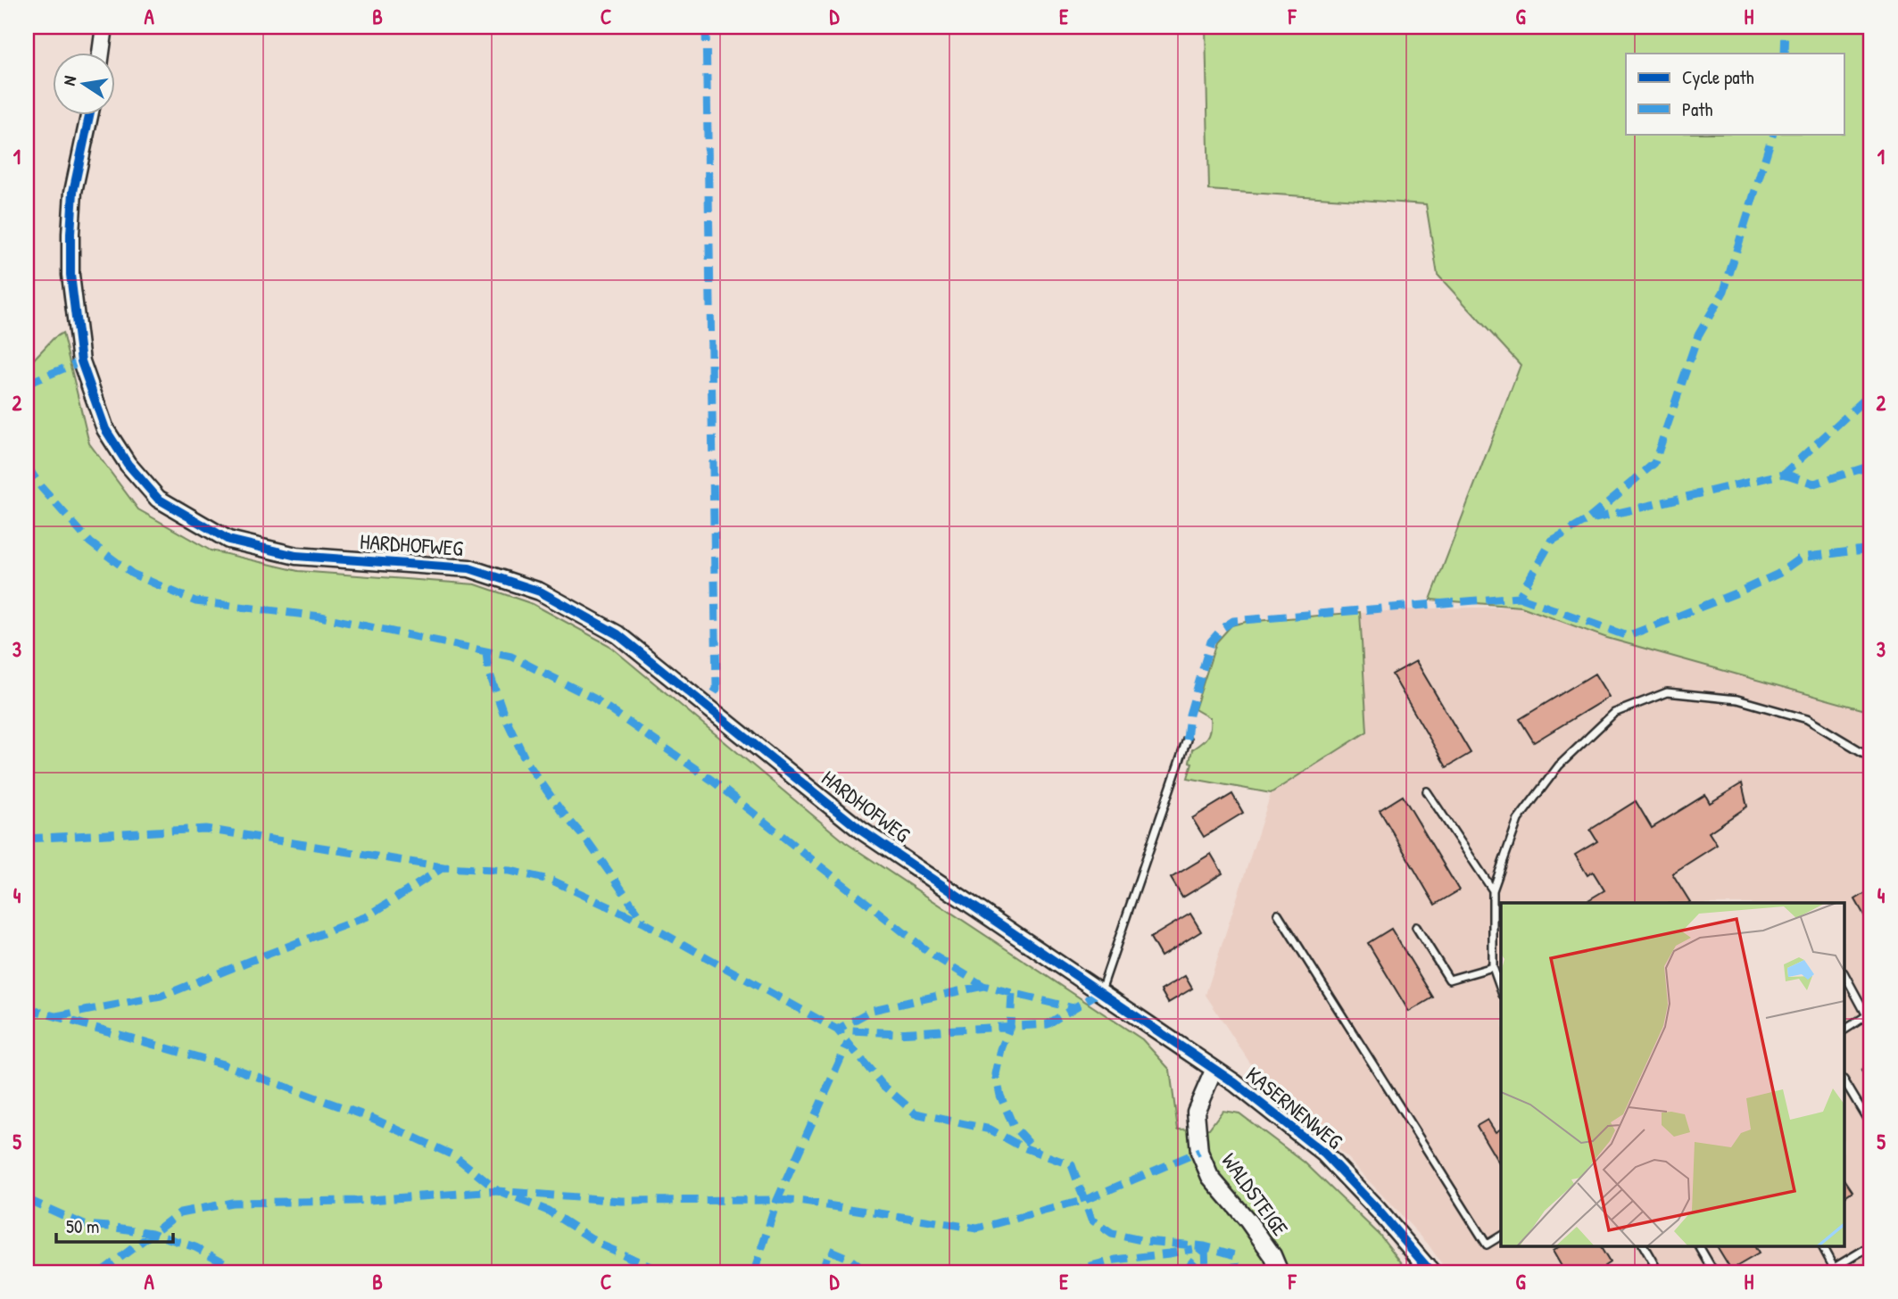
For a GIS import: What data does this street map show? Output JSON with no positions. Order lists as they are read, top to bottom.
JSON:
{
  "streets": {
    "street": ["HARDHOFWEG", "KASERNENWEG", "WALDSTEIGE"]
  },
  "crossings": [
    ["HARDHOFWEG", "KASERNENWEG"],
    ["KASERNENWEG", "WALDSTEIGE"]
  ],
  "legend": ["Cycle path", "Path"],
  "scale_bar": "50 m",
  "north": "left",
  "grid": {
    "columns": [
      "A",
      "B",
      "C",
      "D",
      "E",
      "F",
      "G",
      "H"
    ],
    "rows": [
      "1",
      "2",
      "3",
      "4",
      "5"
    ]
  }
}
